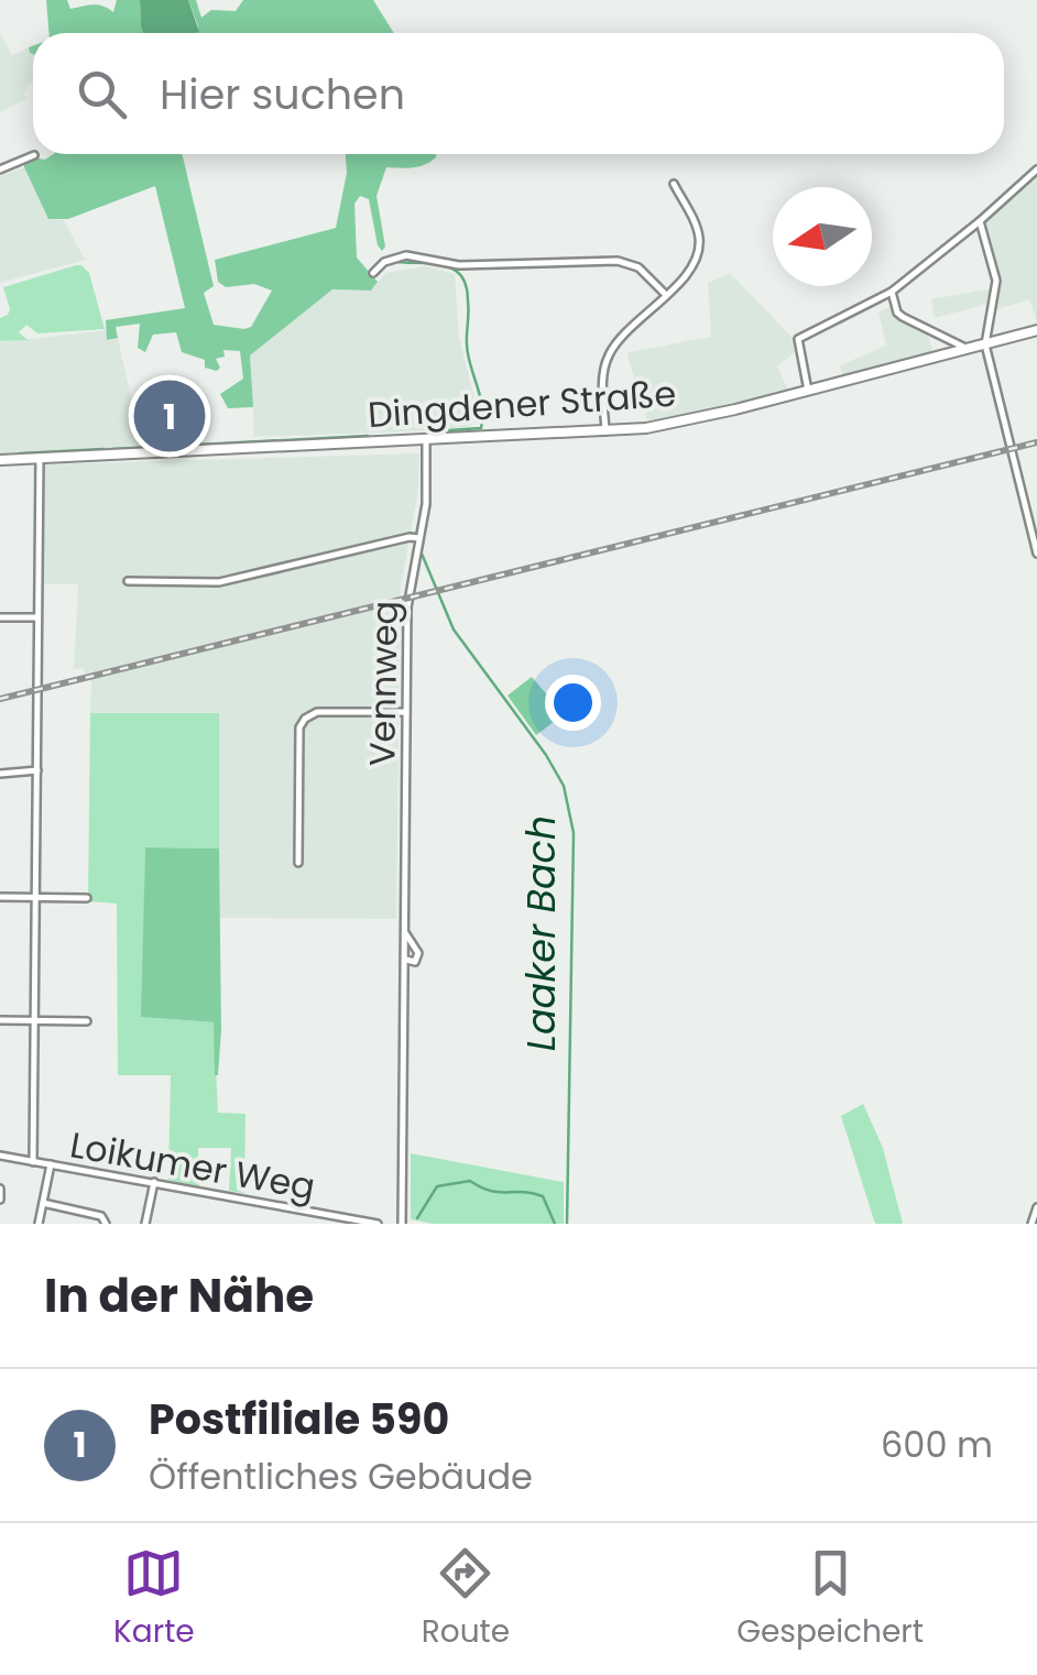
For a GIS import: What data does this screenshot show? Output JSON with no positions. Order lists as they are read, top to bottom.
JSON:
{
  "streets": {
    "main road": ["Dingdener Straße"],
    "street": ["Vennweg", "Loikumer Weg"]
  },
  "crossings": [
    ["Dingdener Straße", "Vennweg"]
  ],
  "water": ["Laaker Bach"],
  "north": "left",
  "page": {
    "search": "Hier suchen",
    "pins": "1",
    "heading": "In der Nähe",
    "list": [
      {
        "mark": "1",
        "name": "Postfiliale 590",
        "note": "Öffentliches Gebäude",
        "value": "600 m"
      }
    ],
    "nav": ["Karte", "Route", "Gespeichert"]
  }
}
